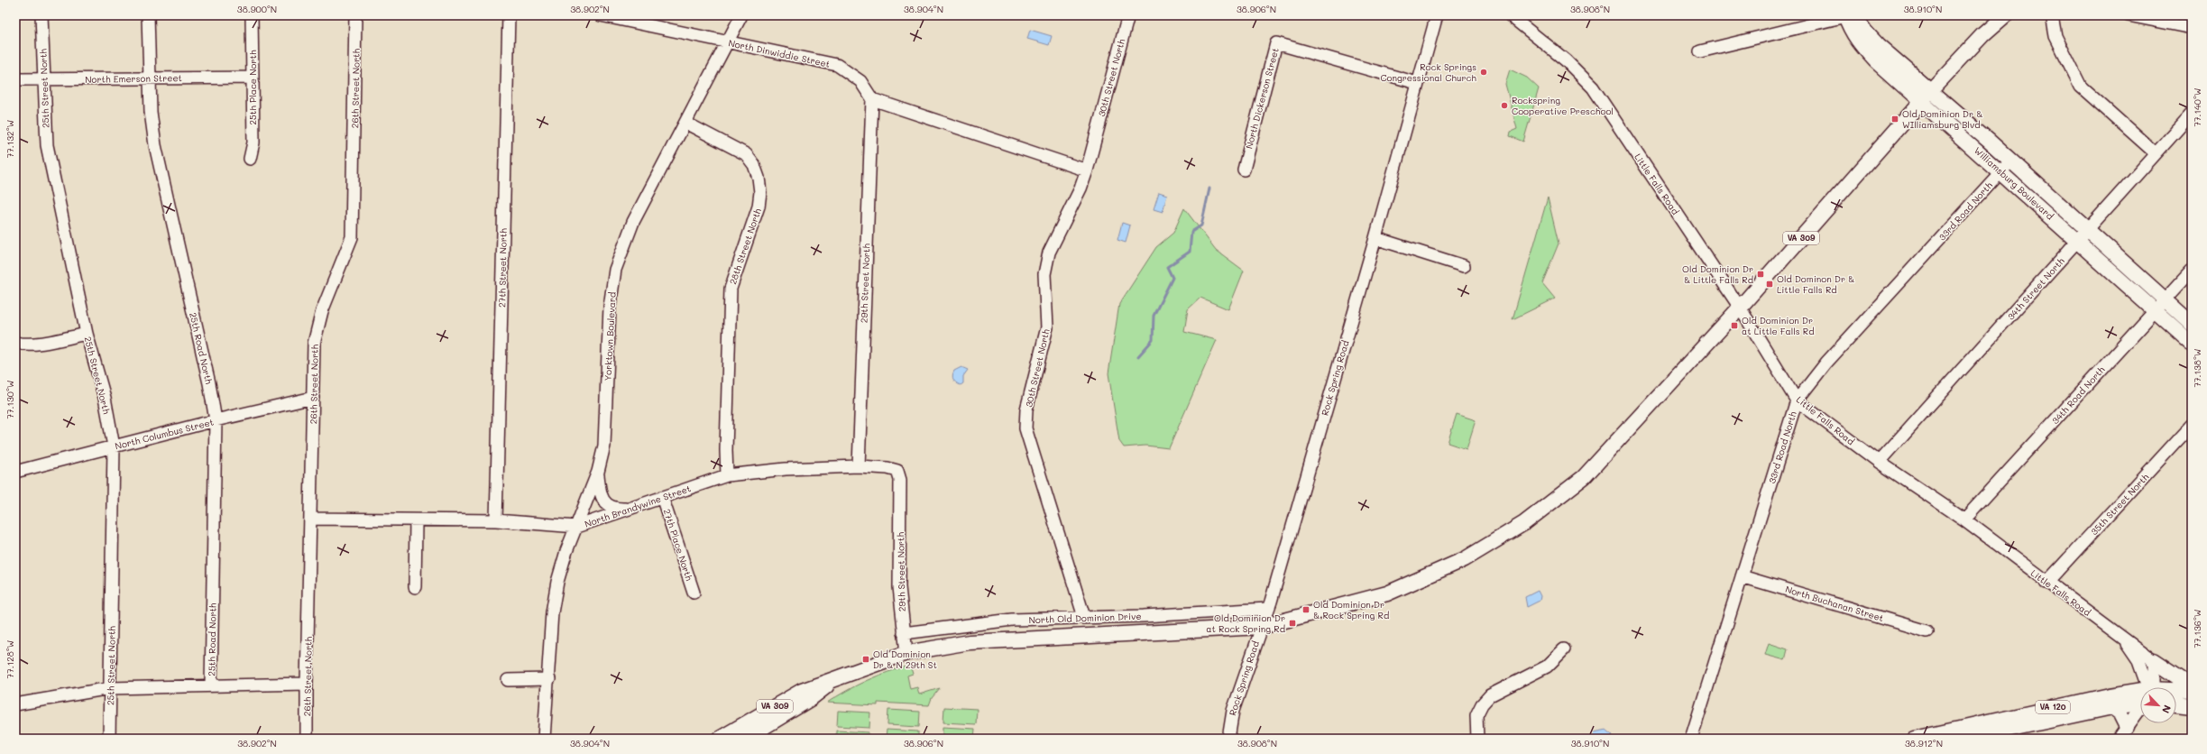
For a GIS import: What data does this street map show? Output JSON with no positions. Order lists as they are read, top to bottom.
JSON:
{
  "streets": {
    "main road": ["Williamsburg Boulevard", "VA 309", "VA 120"],
    "street": [
      "North Dinwiddie Street",
      "30th Street North",
      "North Emerson Street",
      "25th Place North",
      "25th Street North",
      "26th Street North",
      "North Dickerson Street",
      "Little Falls Road",
      "33rd Road North",
      "28th Street North",
      "27th Street North",
      "29th Street North",
      "34th Street North",
      "Yorktown Boulevard",
      "25th Road North",
      "Rock Spring Road",
      "34th Road North",
      "North Columbus Street",
      "35th Street North",
      "North Brandywine Street",
      "27th Place North",
      "North Buchanan Street",
      "North Old Dominion Drive"
    ]
  },
  "crossings": [
    ["North Dinwiddie Street", "29th Street North"],
    ["North Dinwiddie Street", "Yorktown Boulevard"],
    ["30th Street North", "North Old Dominion Drive"],
    ["North Emerson Street", "25th Place North"],
    ["North Emerson Street", "25th Street North"],
    ["North Emerson Street", "25th Road North"],
    ["25th Street North", "North Columbus Street"],
    ["26th Street North", "North Columbus Street"],
    ["26th Street North", "North Brandywine Street"],
    ["North Dickerson Street", "Rock Spring Road"],
    ["Williamsburg Boulevard", "33rd Road North"],
    ["Williamsburg Boulevard", "VA 309"],
    ["Williamsburg Boulevard", "34th Street North"],
    ["Williamsburg Boulevard", "34th Road North"],
    ["Little Falls Road", "33rd Road North"],
    ["Little Falls Road", "VA 309"],
    ["Little Falls Road", "34th Street North"],
    ["Little Falls Road", "34th Road North"],
    ["Little Falls Road", "35th Street North"],
    ["33rd Road North", "North Buchanan Street"],
    ["VA 309", "29th Street North"],
    ["VA 309", "Rock Spring Road"],
    ["28th Street North", "Yorktown Boulevard"],
    ["28th Street North", "North Brandywine Street"],
    ["27th Street North", "North Brandywine Street"],
    ["29th Street North", "North Brandywine Street"],
    ["29th Street North", "North Old Dominion Drive"],
    ["Yorktown Boulevard", "North Brandywine Street"],
    ["25th Road North", "North Columbus Street"],
    ["Rock Spring Road", "North Old Dominion Drive"],
    ["North Brandywine Street", "27th Place North"]
  ],
  "places": {
    "other": ["Rock Springs Congressional Church", "Rockspring Cooperative Preschool"],
    "transit": [
      "Old Dominion Dr & WIlliamsburg Blvd",
      "Old Dominion Dr & Little Falls Rd",
      "Old Dominon Dr & Little Falls Rd",
      "Old Dominion Dr at Little Falls Rd",
      "Old Dominion Dr & Rock Spring Rd",
      "Old Dominion Dr at Rock Spring Rd",
      "Old Dominion Dr & N 29th St"
    ]
  },
  "north": "bottom right",
  "coordinates": [
    "38.900°N",
    "38.902°N",
    "38.904°N",
    "38.906°N",
    "38.908°N",
    "38.910°N",
    "77.140°W",
    "77.132°W",
    "77.138°W",
    "77.130°W",
    "77.136°W",
    "77.128°W",
    "38.912°N"
  ]
}
